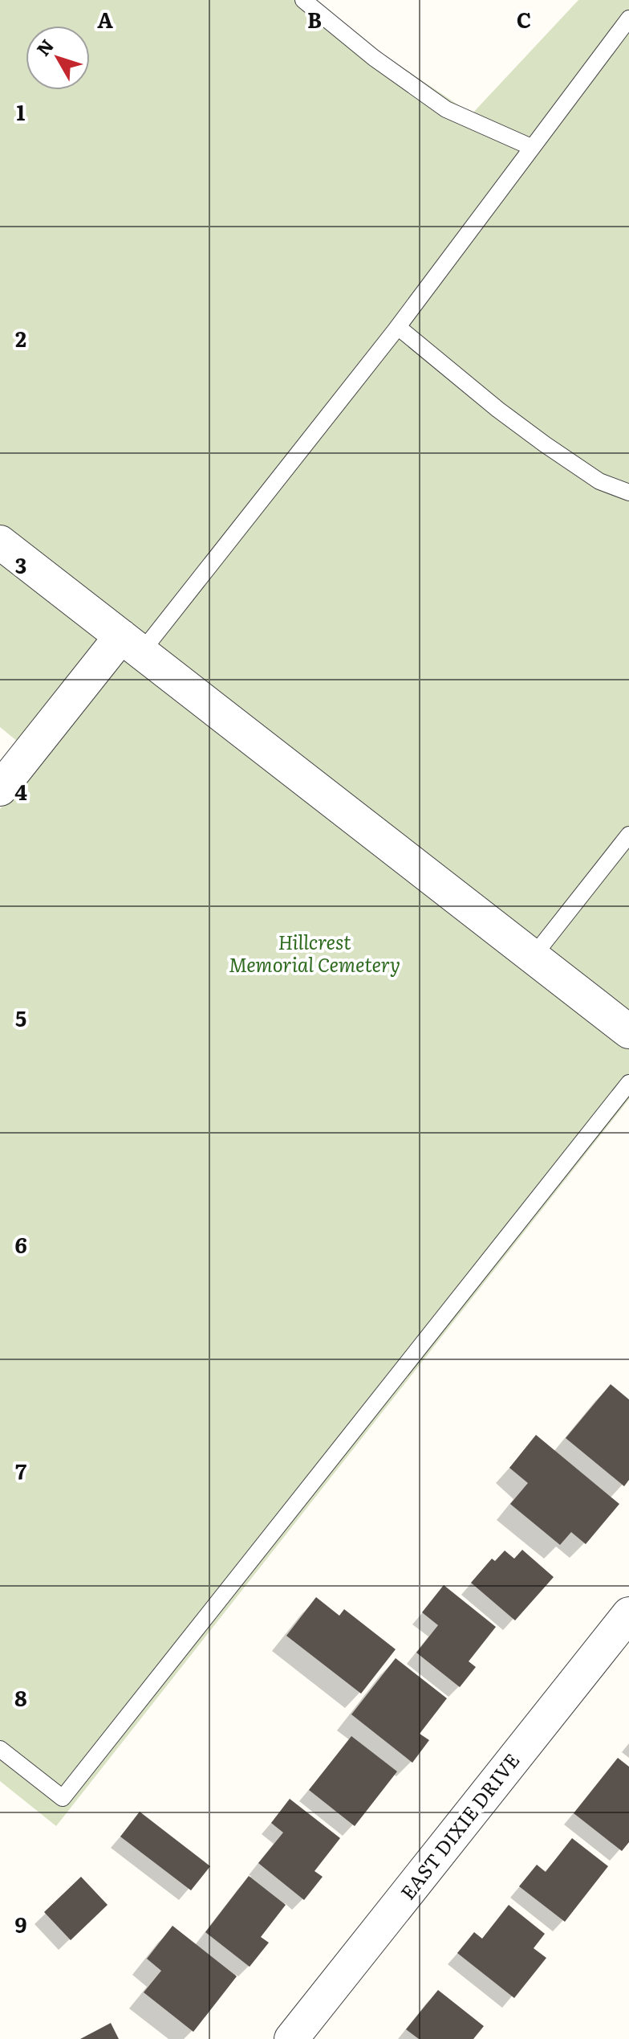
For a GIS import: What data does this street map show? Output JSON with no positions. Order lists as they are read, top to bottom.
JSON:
{
  "streets": {
    "street": ["EAST DIXIE DRIVE"]
  },
  "parks": ["Hillcrest Memorial Cemetery"],
  "north": "top left",
  "grid": {
    "columns": ["A", "B", "C"],
    "rows": [
      "1",
      "2",
      "3",
      "4",
      "5",
      "6",
      "7",
      "8",
      "9"
    ]
  }
}
